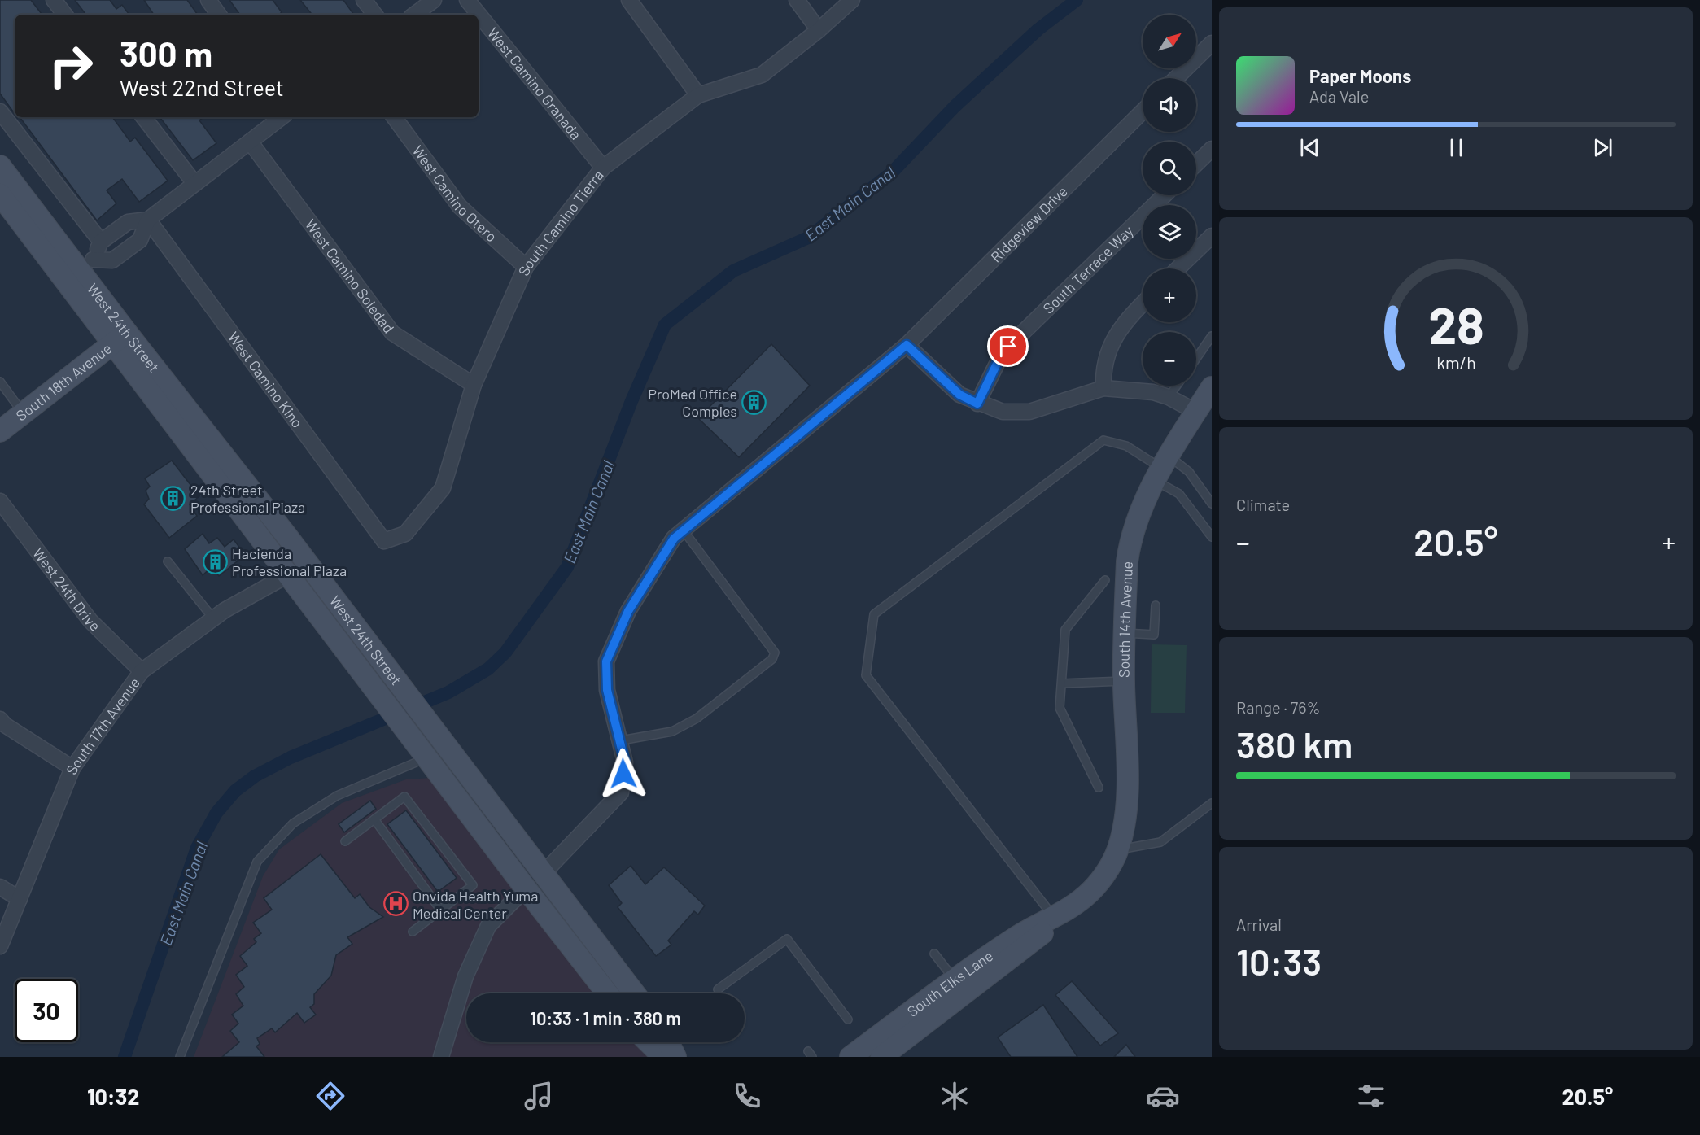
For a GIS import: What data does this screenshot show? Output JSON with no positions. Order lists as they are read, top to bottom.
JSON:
{
  "streets": {
    "main road": [
      "West 24th Street",
      "South 18th Avenue",
      "South 14th Avenue",
      "South Elks Lane"
    ],
    "street": [
      "West Camino Granada",
      "West Camino Otero",
      "Ridgeview Drive",
      "South Camino Tierra",
      "South Terrace Way",
      "West Camino Soledad",
      "West Camino Kino",
      "West 24th Drive",
      "South 17th Avenue"
    ]
  },
  "crossings": [
    ["West Camino Granada", "South Camino Tierra"],
    ["West Camino Otero", "South Camino Tierra"],
    ["Ridgeview Drive", "West 24th Street"],
    ["South Camino Tierra", "West Camino Soledad"],
    ["South Camino Tierra", "West Camino Kino"],
    ["West 24th Street", "South 18th Avenue"],
    ["West 24th Street", "South 17th Avenue"],
    ["West 24th Drive", "South 17th Avenue"],
    ["South 14th Avenue", "South Elks Lane"]
  ],
  "water": ["East Main Canal"],
  "places": {
    "building": ["ProMed Office Comples", "24th Street Professional Plaza", "Hacienda Professional Plaza"],
    "hospital": ["Onvida Health Yuma Medical Center"]
  },
  "north": "top right",
  "page": {
    "map_buttons": ["+", "−"],
    "turn": ["300 m", "West 22nd Street"],
    "song": ["Paper Moons", "Ada Vale"],
    "tile": [
      "Climate",
      ["Range · 76%", "380 km"],
      ["Arrival", "10:33"]
    ],
    "heat": ["−", "20.5°", "+"],
    "limit": "30",
    "trip": "10:33 · 1 min · 380 m",
    "tabs": ["10:32", "20.5°"],
    "gauge": ["28", "km/h"]
  }
}
